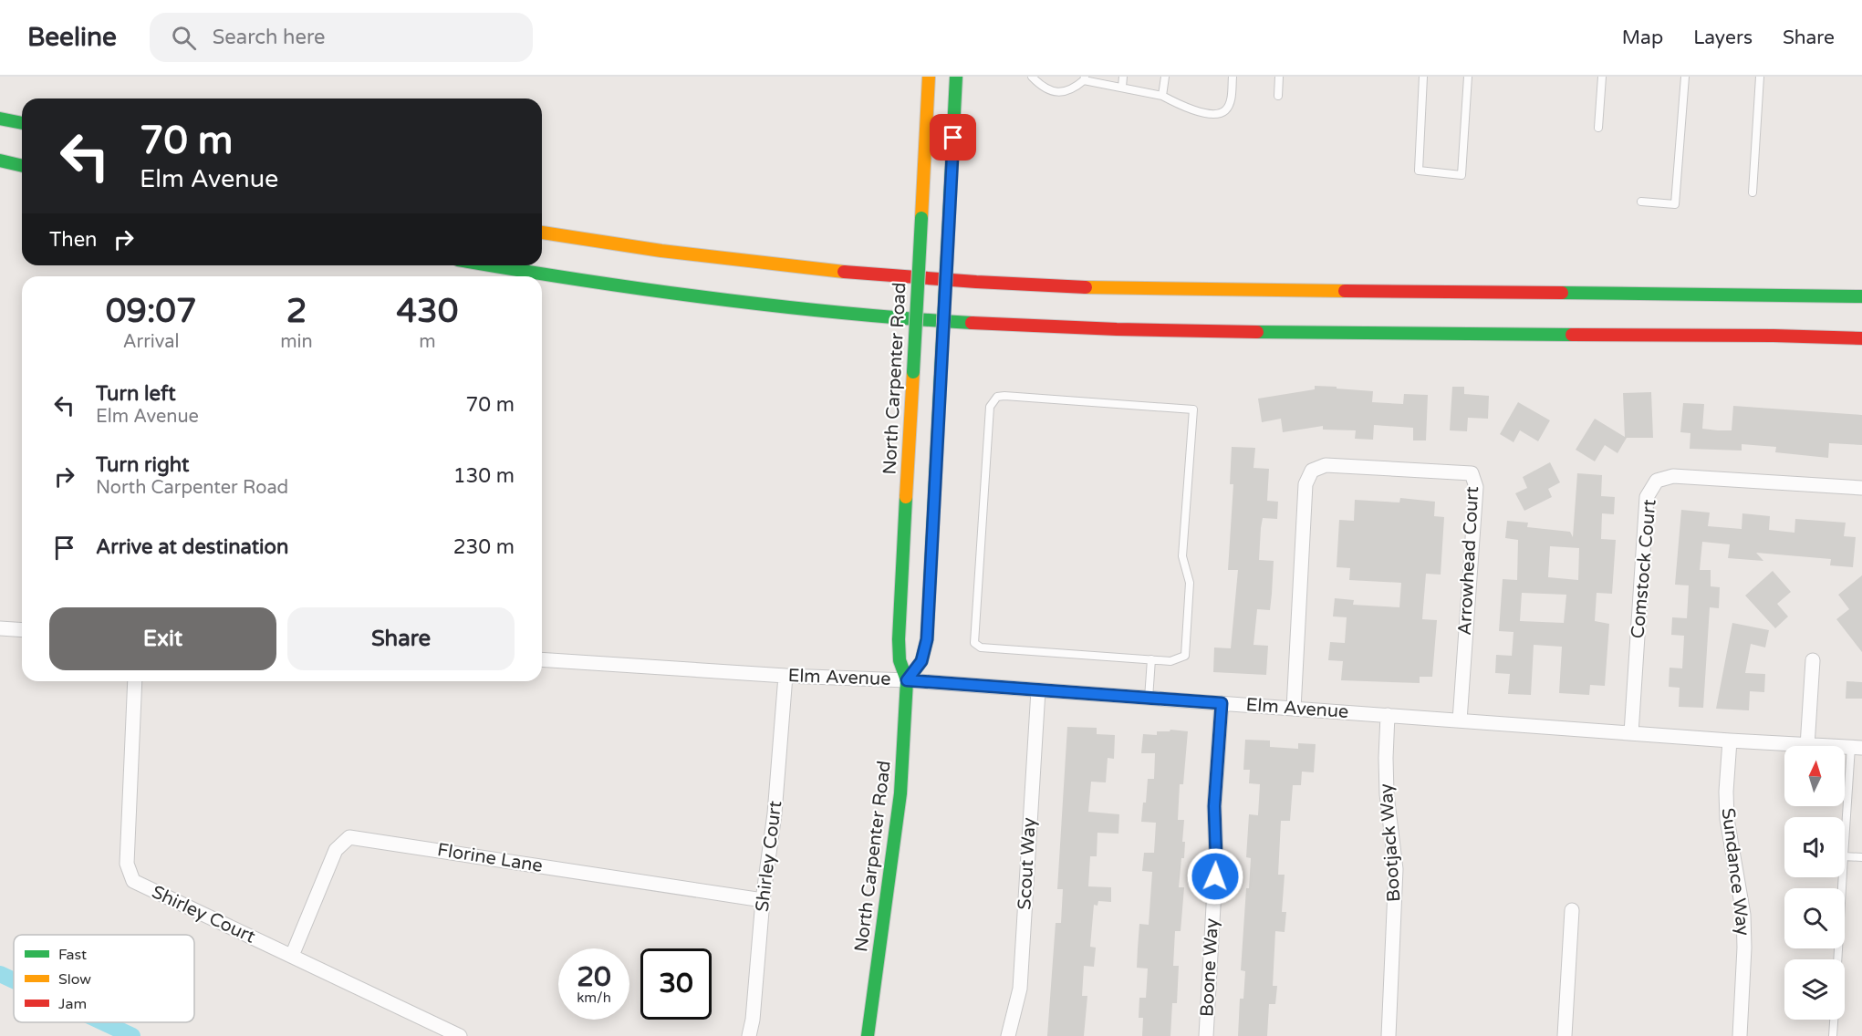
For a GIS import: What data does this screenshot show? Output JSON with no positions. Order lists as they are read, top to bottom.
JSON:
{
  "streets": {
    "main road": ["North Carpenter Road"],
    "street": [
      "Arrowhead Court",
      "Comstock Court",
      "Elm Avenue",
      "Bootjack Way",
      "Shirley Court",
      "Florine Lane",
      "Scout Way",
      "Sundance Way",
      "Boone Way"
    ]
  },
  "crossings": [
    ["North Carpenter Road", "Elm Avenue"],
    ["Arrowhead Court", "Elm Avenue"],
    ["Comstock Court", "Elm Avenue"],
    ["Elm Avenue", "Bootjack Way"],
    ["Elm Avenue", "Shirley Court"],
    ["Elm Avenue", "Scout Way"],
    ["Elm Avenue", "Sundance Way"],
    ["Elm Avenue", "Boone Way"],
    ["Shirley Court", "Florine Lane"]
  ],
  "legend": ["Fast", "Slow", "Jam"],
  "north": "top",
  "page": {
    "header": "Beeline",
    "search": "Search here",
    "nav": ["Map", "Layers", "Share"],
    "turn": ["70 m", "Elm Avenue"],
    "then": "Then",
    "eta": [
      "09:07",
      "Arrival",
      "2",
      "min",
      "430",
      "m"
    ],
    "list": [
      {
        "name": "Turn left",
        "note": "Elm Avenue",
        "value": "70 m"
      },
      {
        "name": "Turn right",
        "note": "North Carpenter Road",
        "value": "130 m"
      },
      {
        "name": "Arrive at destination",
        "value": "230 m"
      }
    ],
    "buttons": ["Exit", "Share"],
    "speed": "20 km/h",
    "limit": "30"
  }
}
